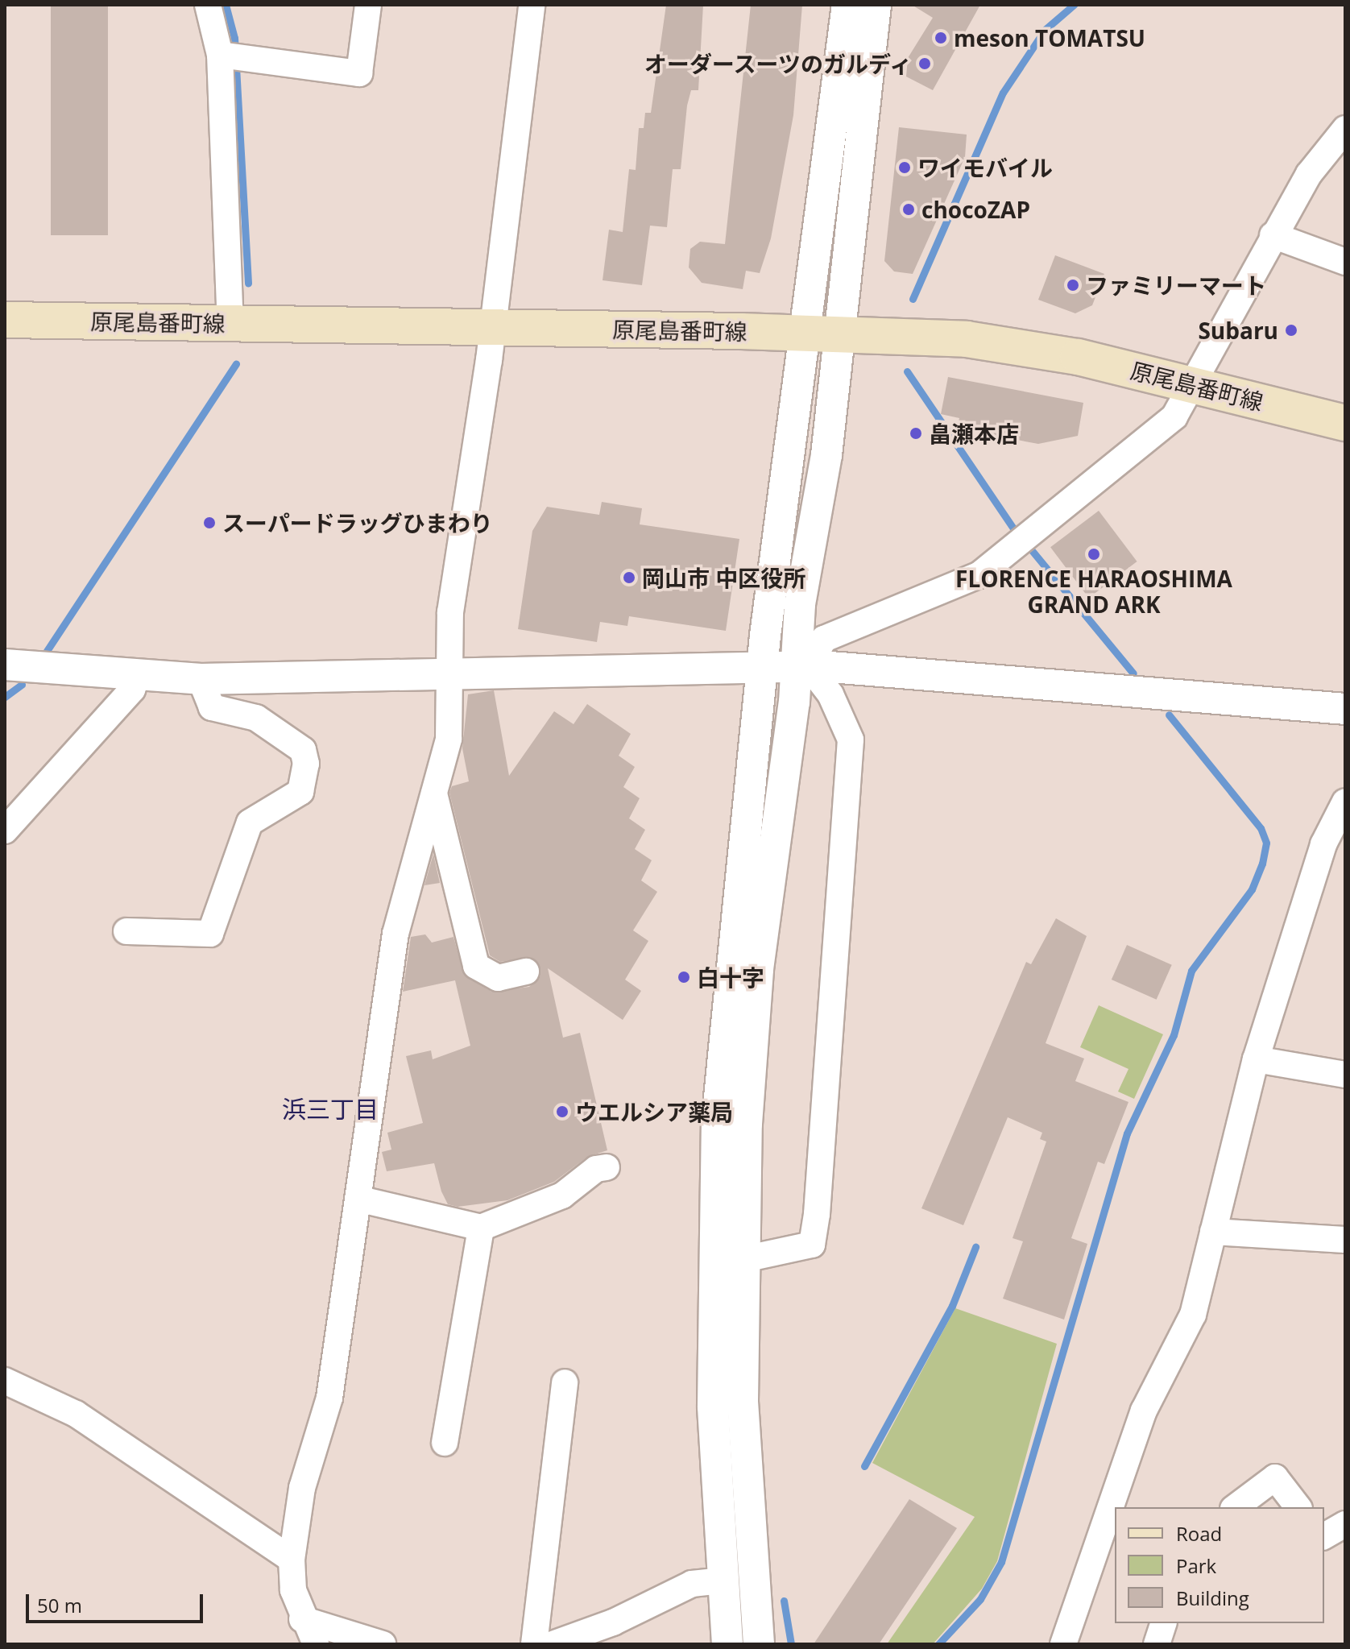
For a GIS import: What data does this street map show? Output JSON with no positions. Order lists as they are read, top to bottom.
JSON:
{
  "streets": {
    "main road": ["原尾島番町線"]
  },
  "districts": ["浜三丁目"],
  "places": [
    "meson TOMATSU",
    "オーダースーツのガルディ",
    "ワイモバイル",
    "chocoZAP",
    "ファミリーマート",
    "Subaru",
    "畠瀬本店",
    "スーパードラッグひまわり",
    "FLORENCE HARAOSHIMA GRAND ARK",
    "岡山市 中区役所",
    "白十字",
    "ウエルシア薬局"
  ],
  "legend": ["Road", "Park", "Building"],
  "scale_bar": "50 m"
}
